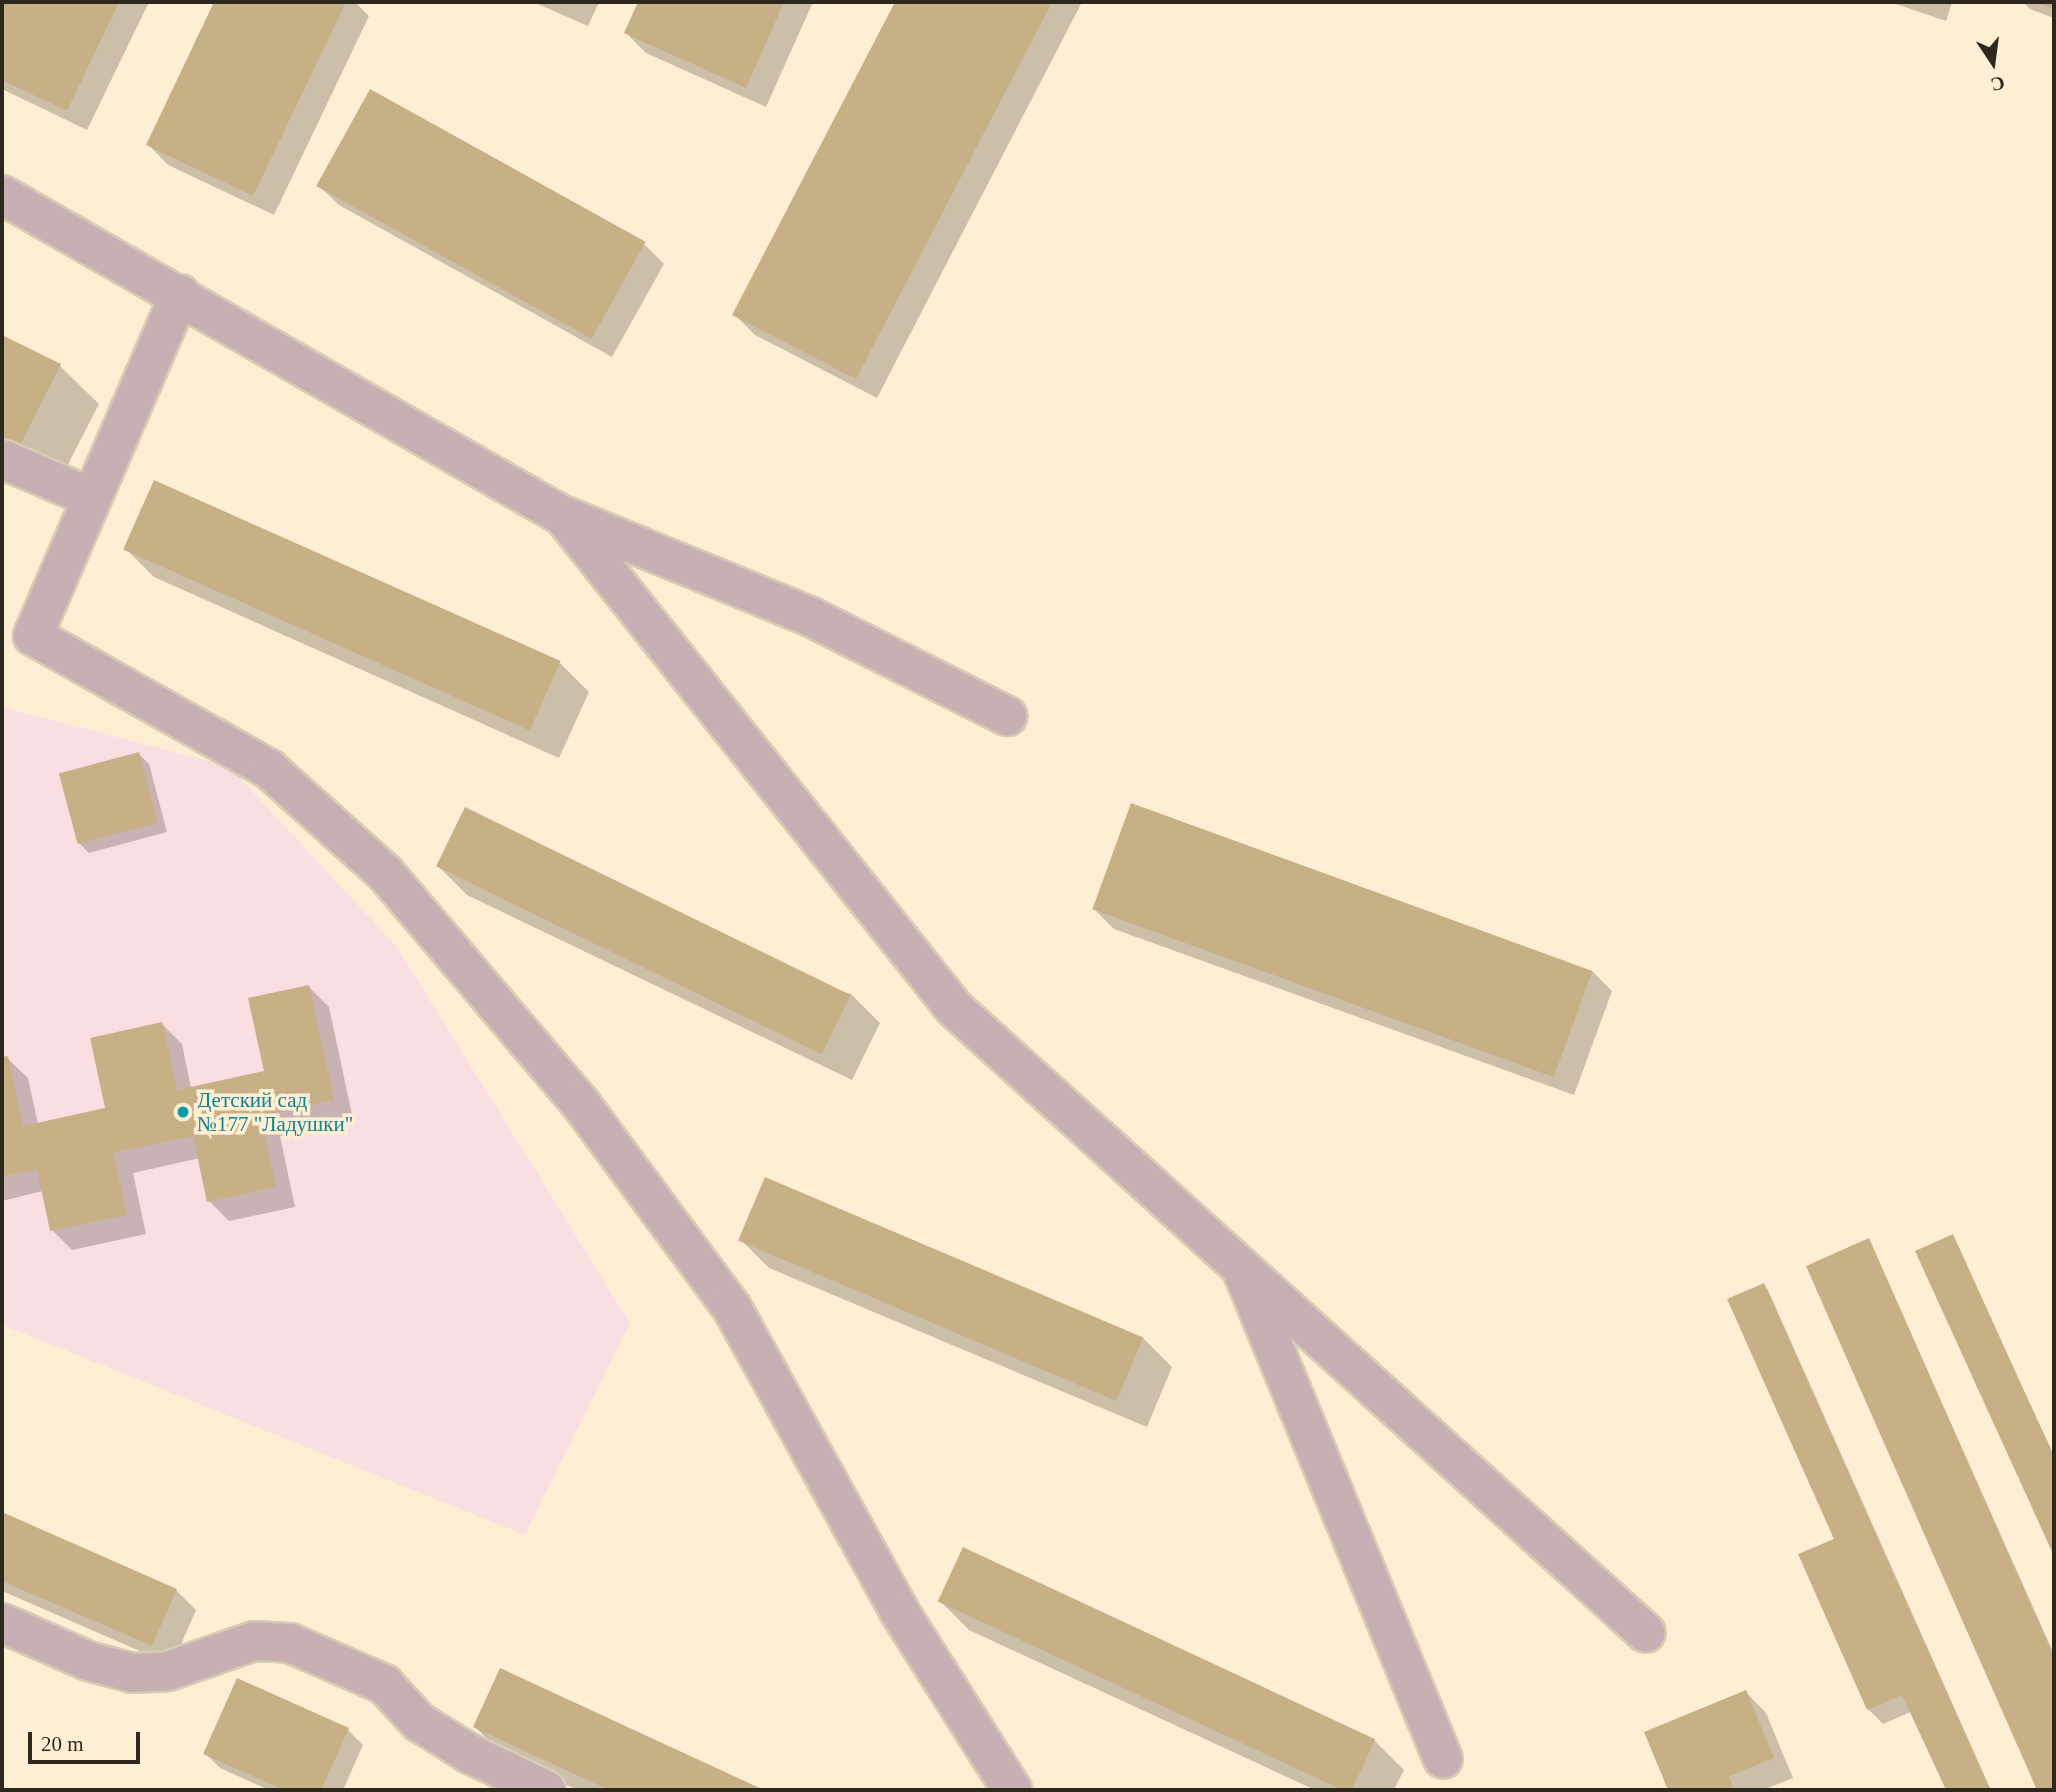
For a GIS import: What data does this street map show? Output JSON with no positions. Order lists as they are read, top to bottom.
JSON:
{
  "places": ["Детский сад №177 \"Ладушки\""],
  "scale_bar": "20 m",
  "north": "bottom"
}
